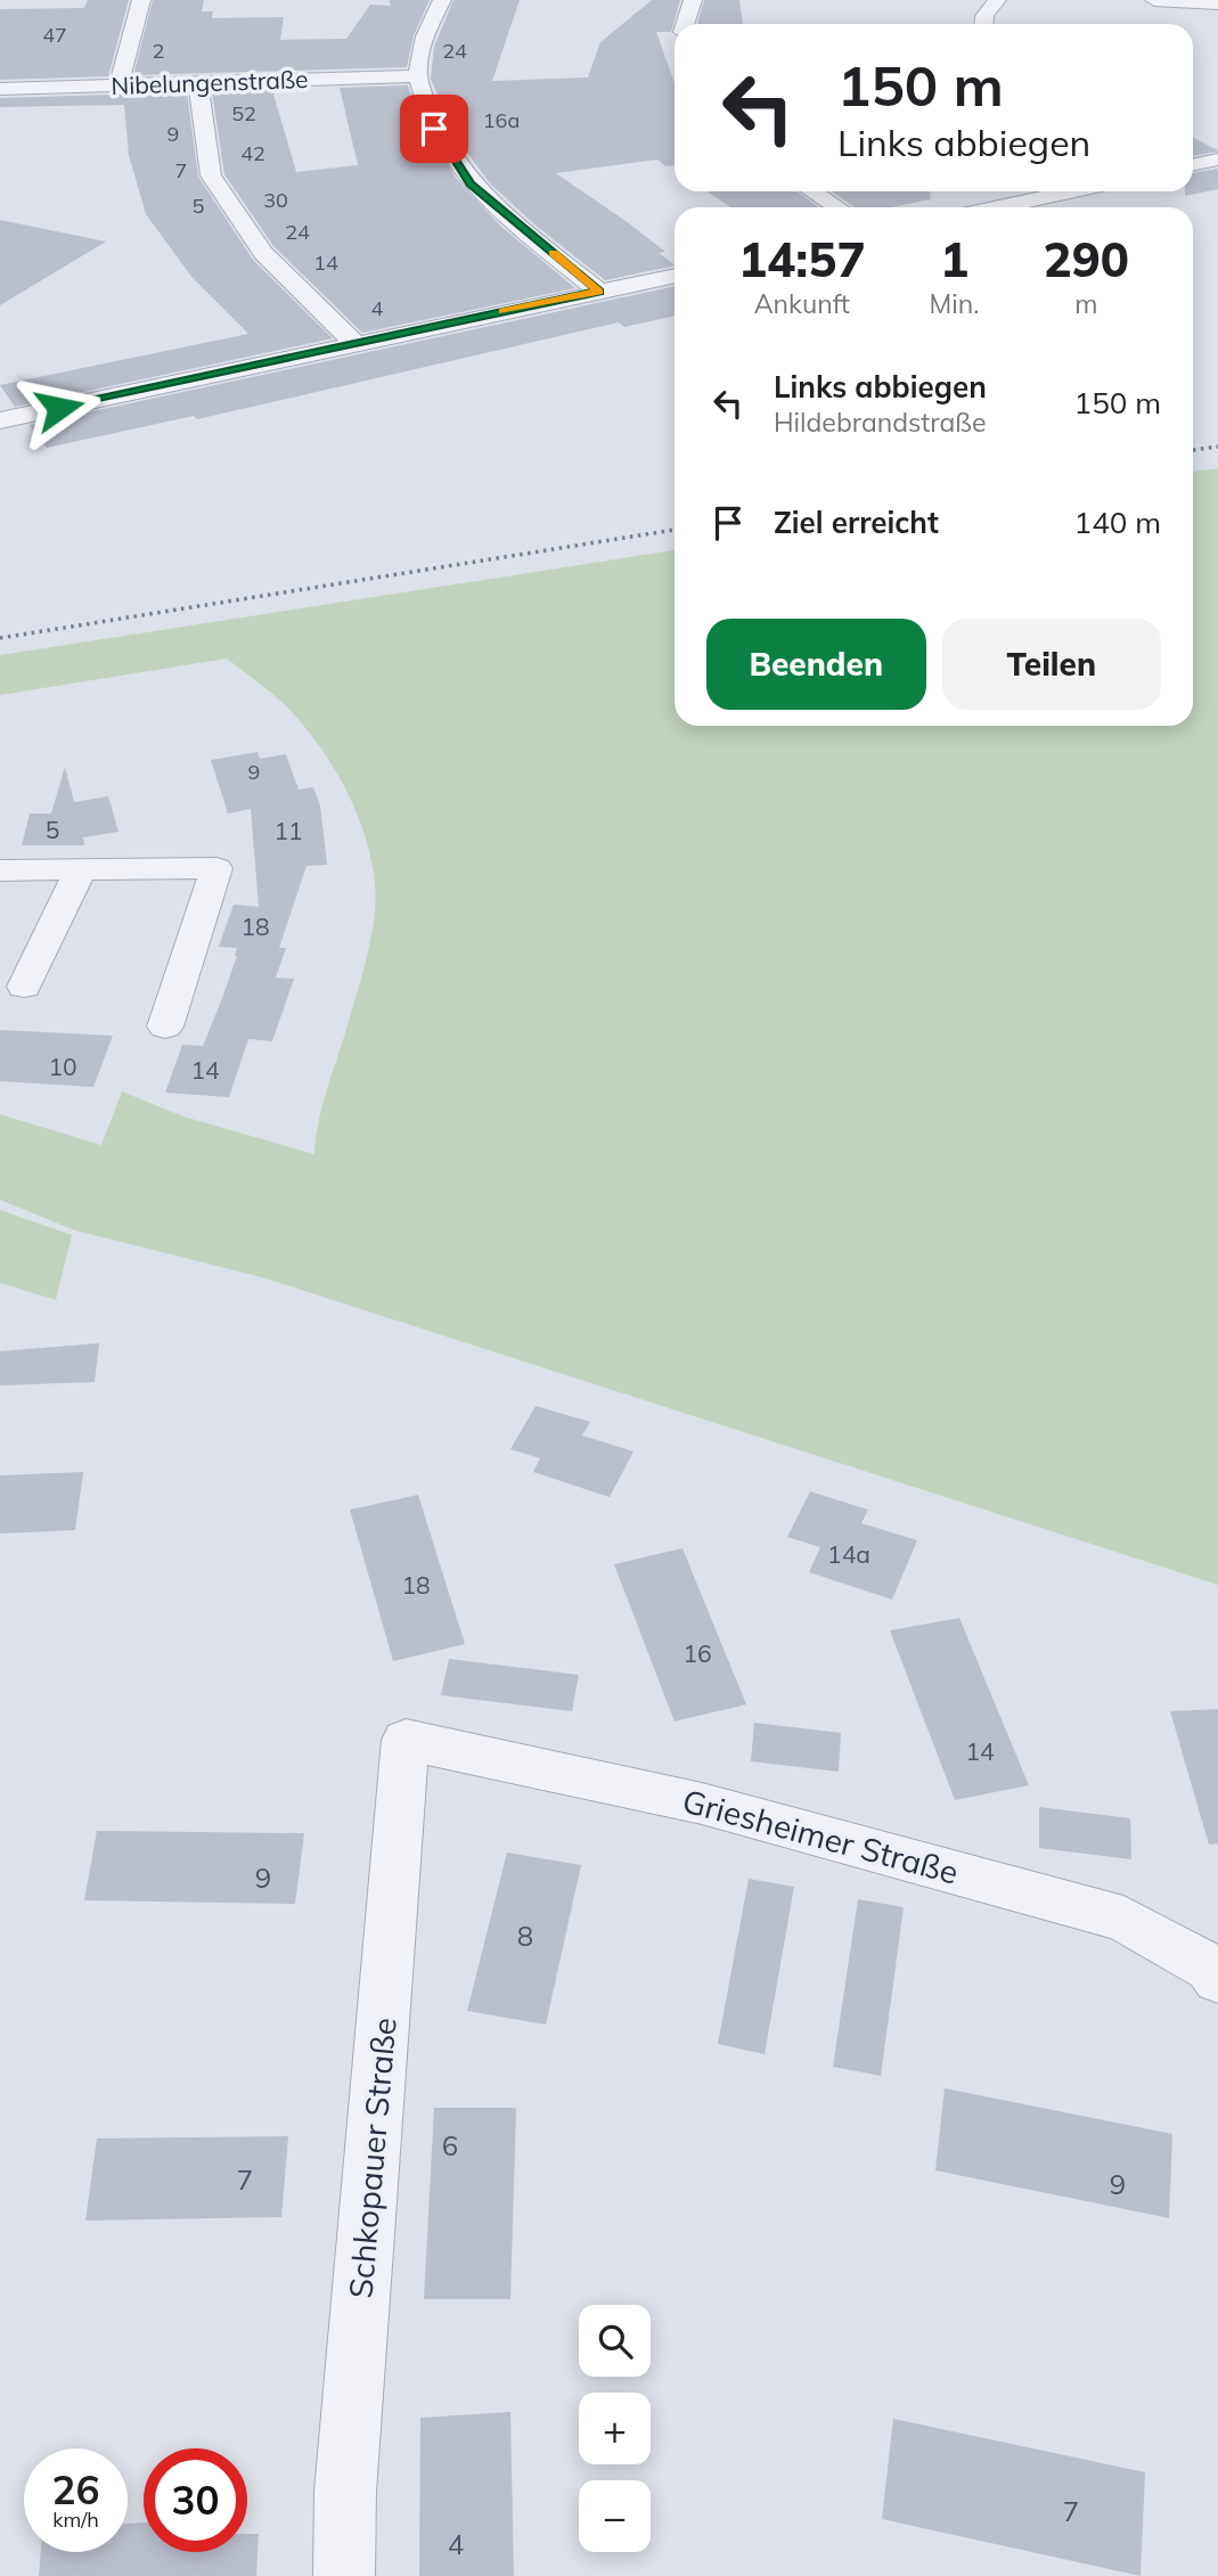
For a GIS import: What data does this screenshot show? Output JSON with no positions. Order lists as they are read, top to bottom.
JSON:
{
  "streets": {
    "street": ["Nibelungenstraße", "Griesheimer Straße", "Schkopauer Straße"]
  },
  "crossings": [
    ["Griesheimer Straße", "Schkopauer Straße"]
  ],
  "house_numbers": [
    "47",
    "2",
    "24",
    "52",
    "16a",
    "9",
    "42",
    "7",
    "30",
    "5",
    "24",
    "14",
    "4",
    "9",
    "5",
    "11",
    "18",
    "10",
    "14",
    "14a",
    "18",
    "16",
    "14",
    "9",
    "8",
    "6",
    "7",
    "9",
    "7",
    "4"
  ],
  "page": {
    "turn": ["150 m", "Links abbiegen"],
    "eta": [
      "14:57",
      "Ankunft",
      "1",
      "Min.",
      "290",
      "m"
    ],
    "list": [
      {
        "name": "Links abbiegen",
        "note": "Hildebrandstraße",
        "value": "150 m"
      },
      {
        "name": "Ziel erreicht",
        "value": "140 m"
      }
    ],
    "buttons": ["Beenden", "Teilen"],
    "map_buttons": ["+", "−"],
    "speed": "26 km/h",
    "limit": "30"
  }
}
